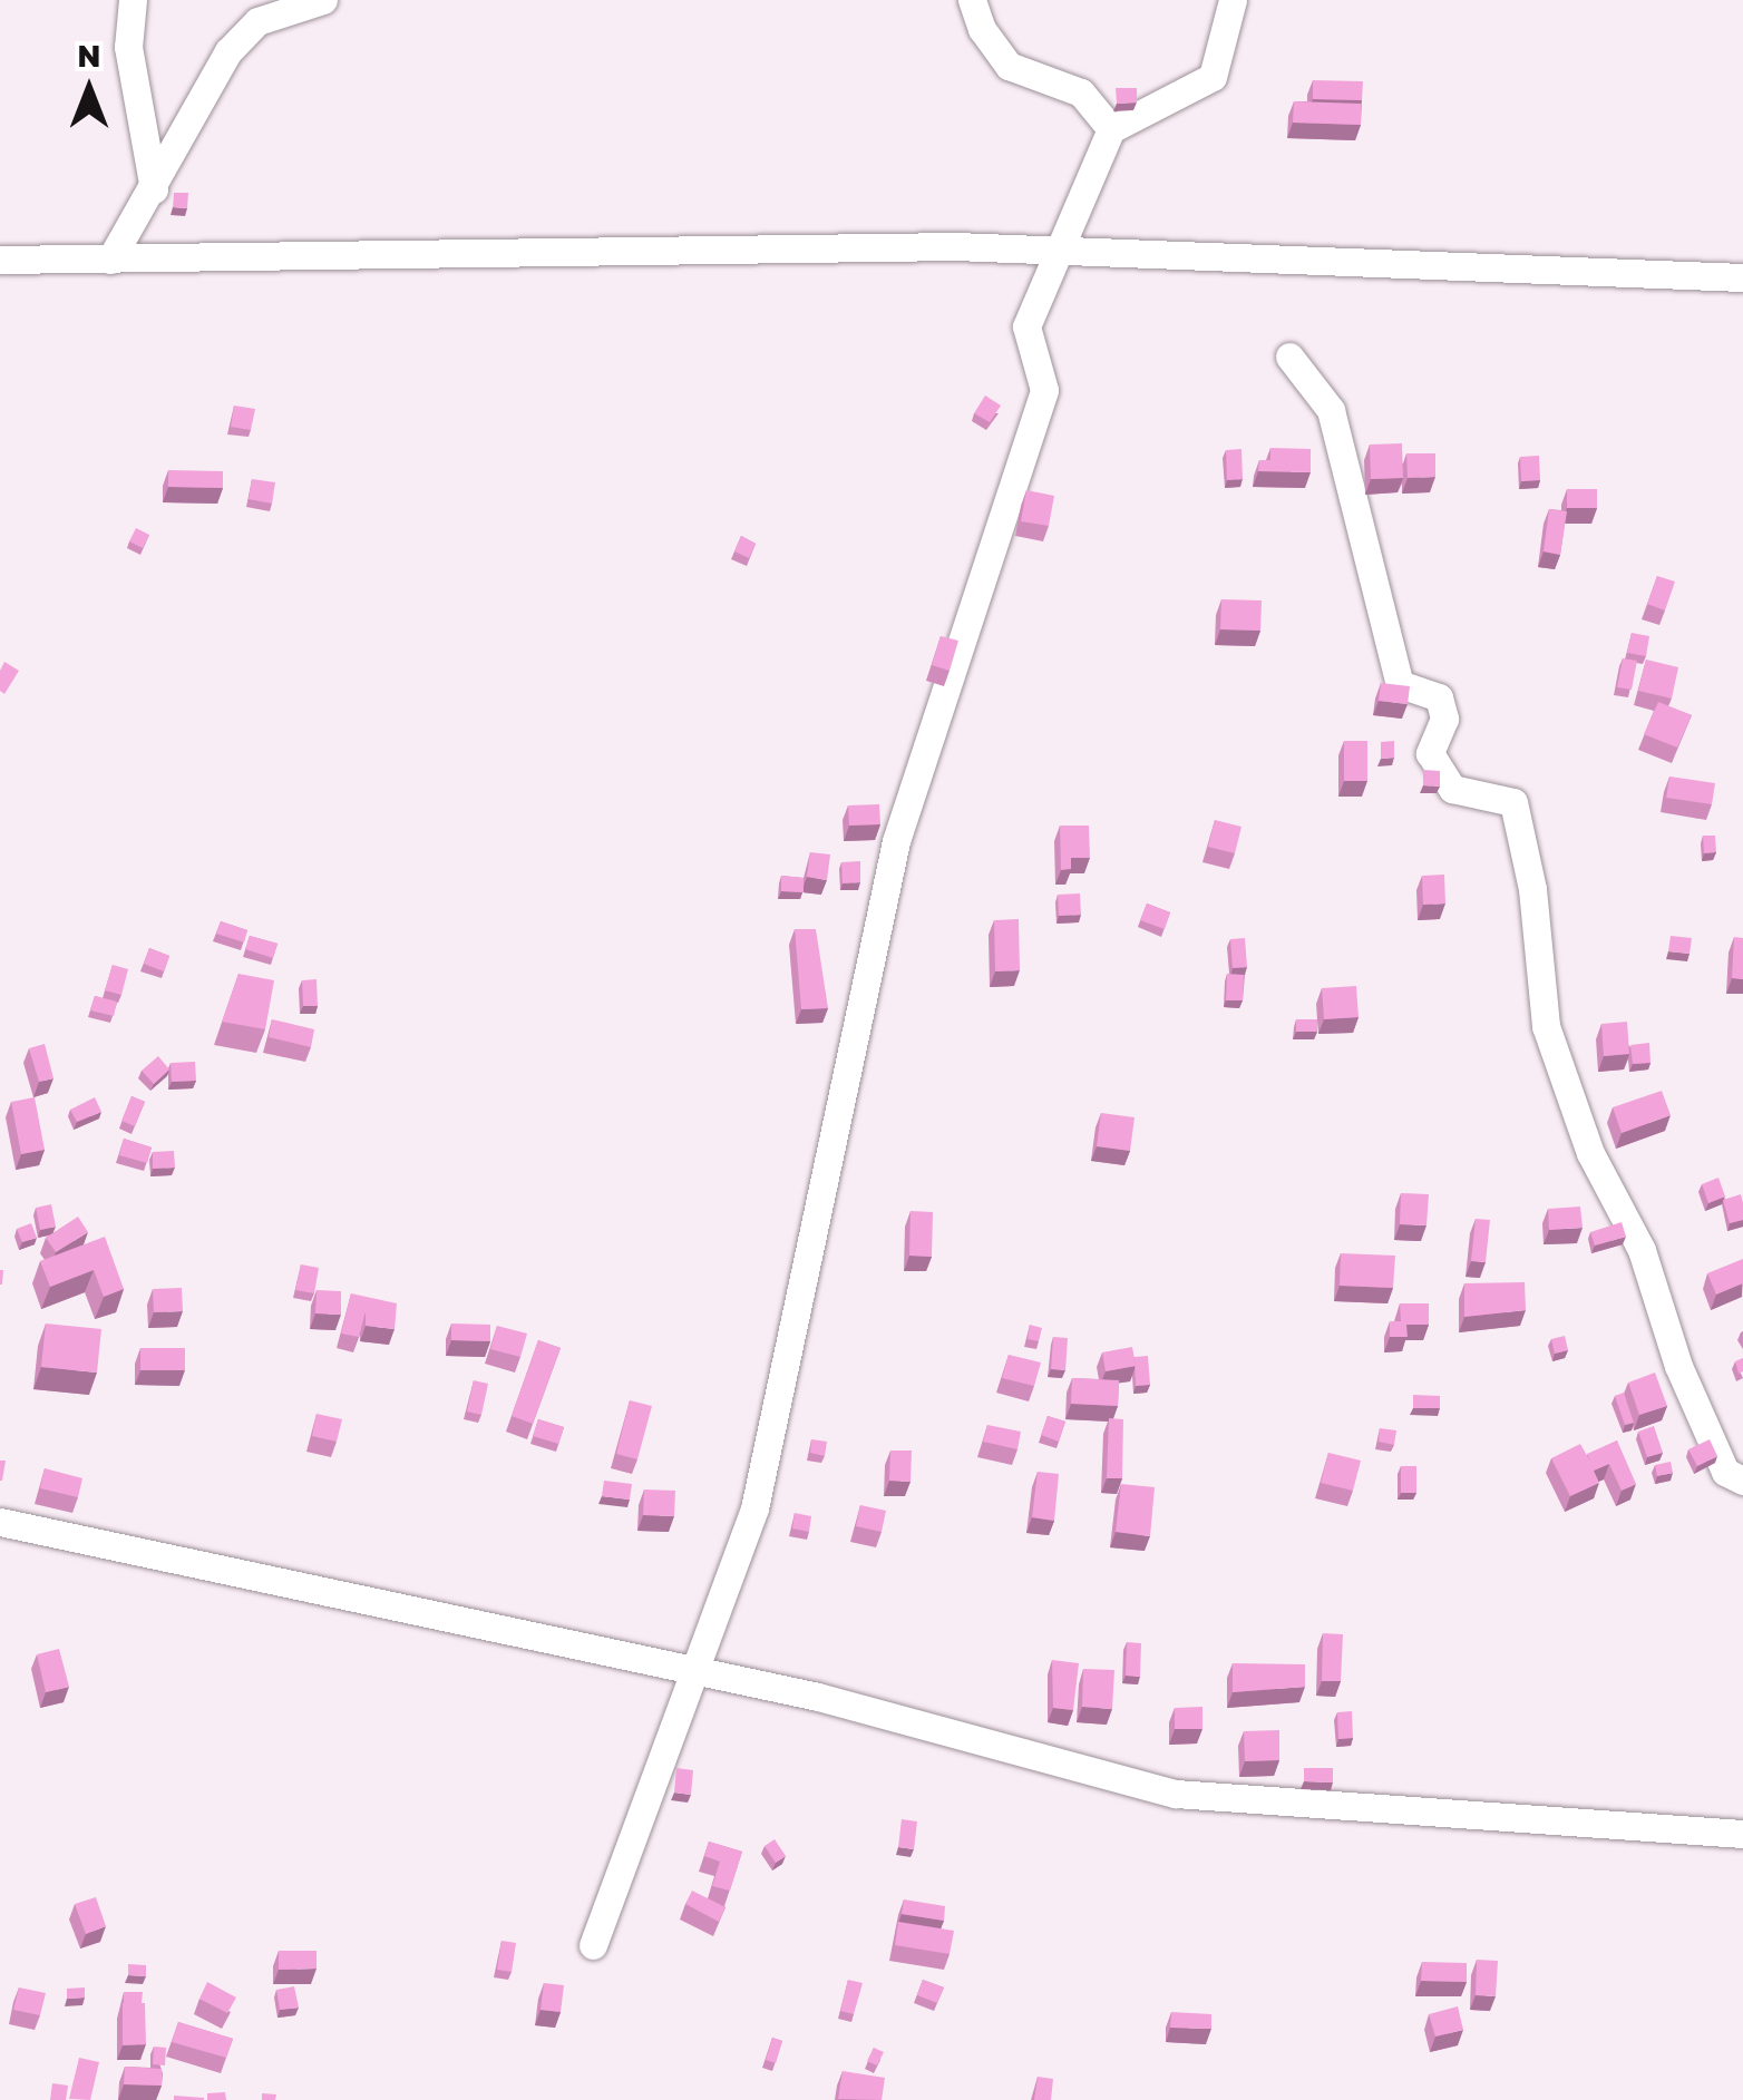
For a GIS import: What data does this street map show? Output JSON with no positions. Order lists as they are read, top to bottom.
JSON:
{
  "north": "top"
}
